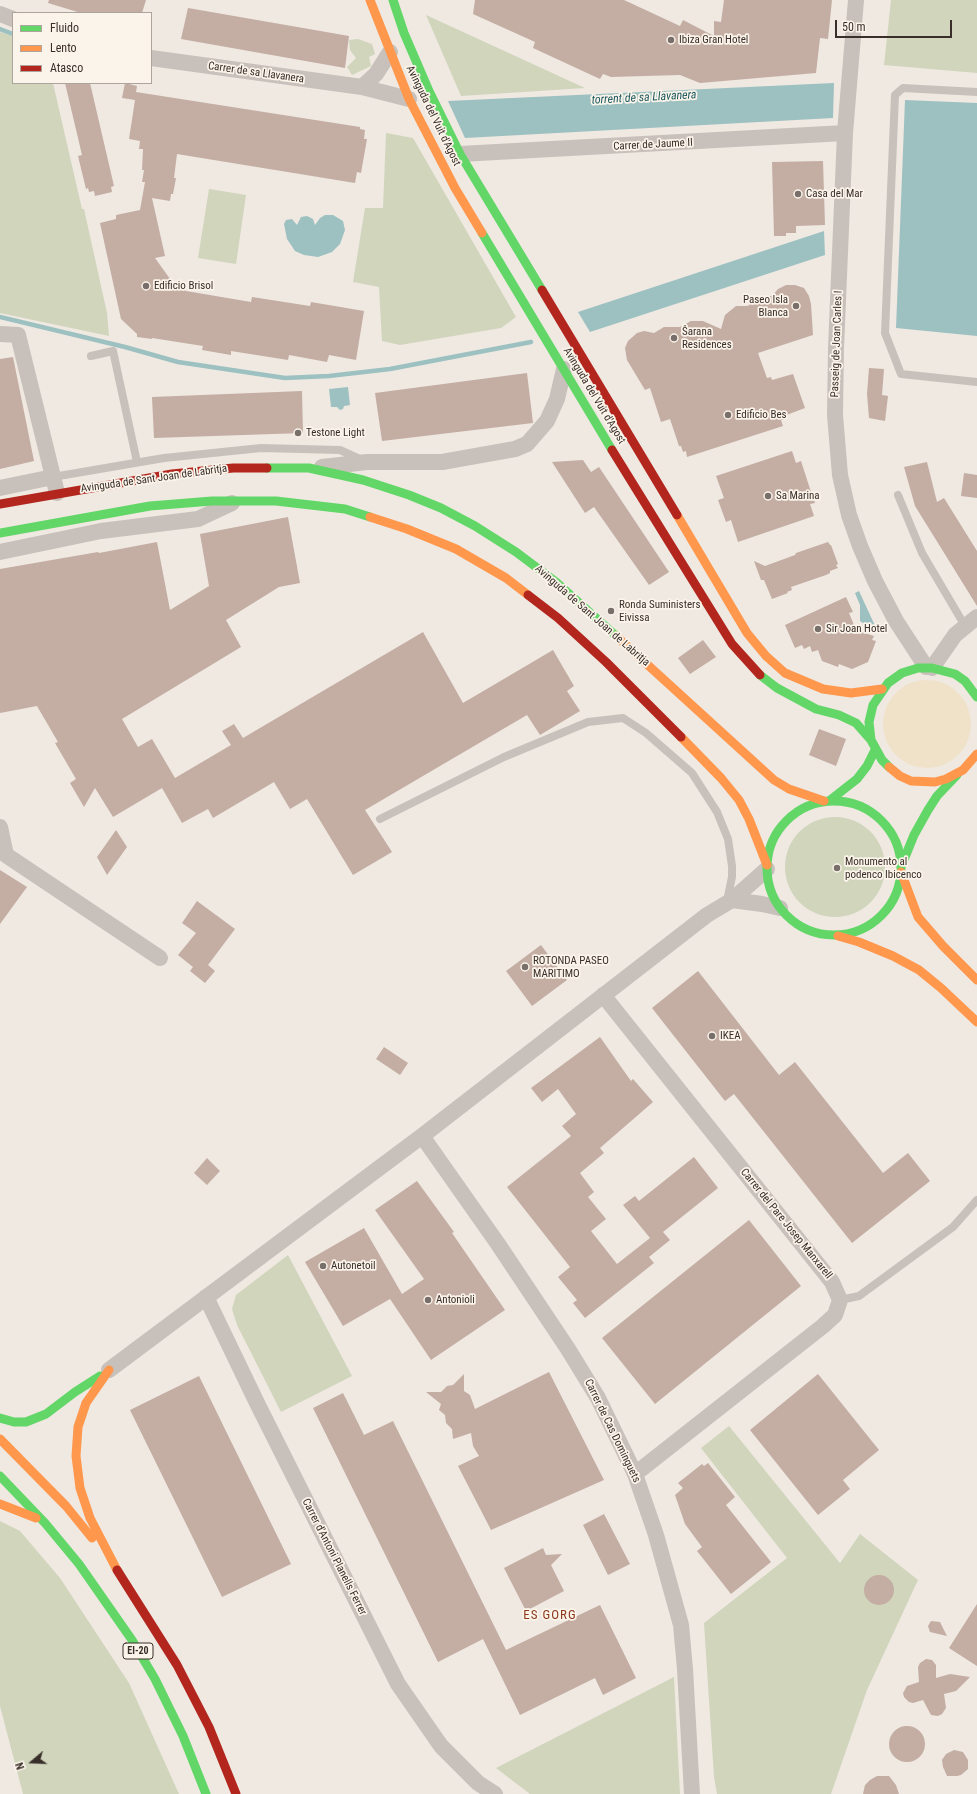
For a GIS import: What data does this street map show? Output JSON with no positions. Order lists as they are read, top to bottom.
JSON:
{
  "streets": {
    "main road": ["Avinguda del Vuit d'Agost", "Avinguda de Sant Joan de Labritja", "EI-20"],
    "street": [
      "Carrer de sa Llavanera",
      "Carrer de Jaume II",
      "Passeig de Joan Carles I",
      "Carrer del Pare Josep Manxarell",
      "Carrer de Cas Dominguets",
      "Carrer d'Antoni Planells Ferrer"
    ]
  },
  "crossings": [
    ["Carrer de sa Llavanera", "Avinguda del Vuit d'Agost"],
    ["Avinguda del Vuit d'Agost", "Carrer de Jaume II"],
    ["Carrer de Jaume II", "Passeig de Joan Carles I"]
  ],
  "districts": ["ES GORG"],
  "water": ["torrent de sa Llavanera"],
  "places": [
    "Ibiza Gran Hotel",
    "Casa del Mar",
    "Edificio Brisol",
    "Paseo Isla Blanca",
    "Ŝarana Residences",
    "Edificio Bes",
    "Testone Light",
    "Sa Marina",
    "Ronda Suministers Eivissa",
    "Sir Joan Hotel",
    "Monumento al podenco Ibicenco",
    "ROTONDA PASEO MARITIMO",
    "IKEA",
    "Autonetoil",
    "Antonioli"
  ],
  "legend": ["Fluido", "Lento", "Atasco"],
  "scale_bar": "50 m",
  "north": "left"
}
